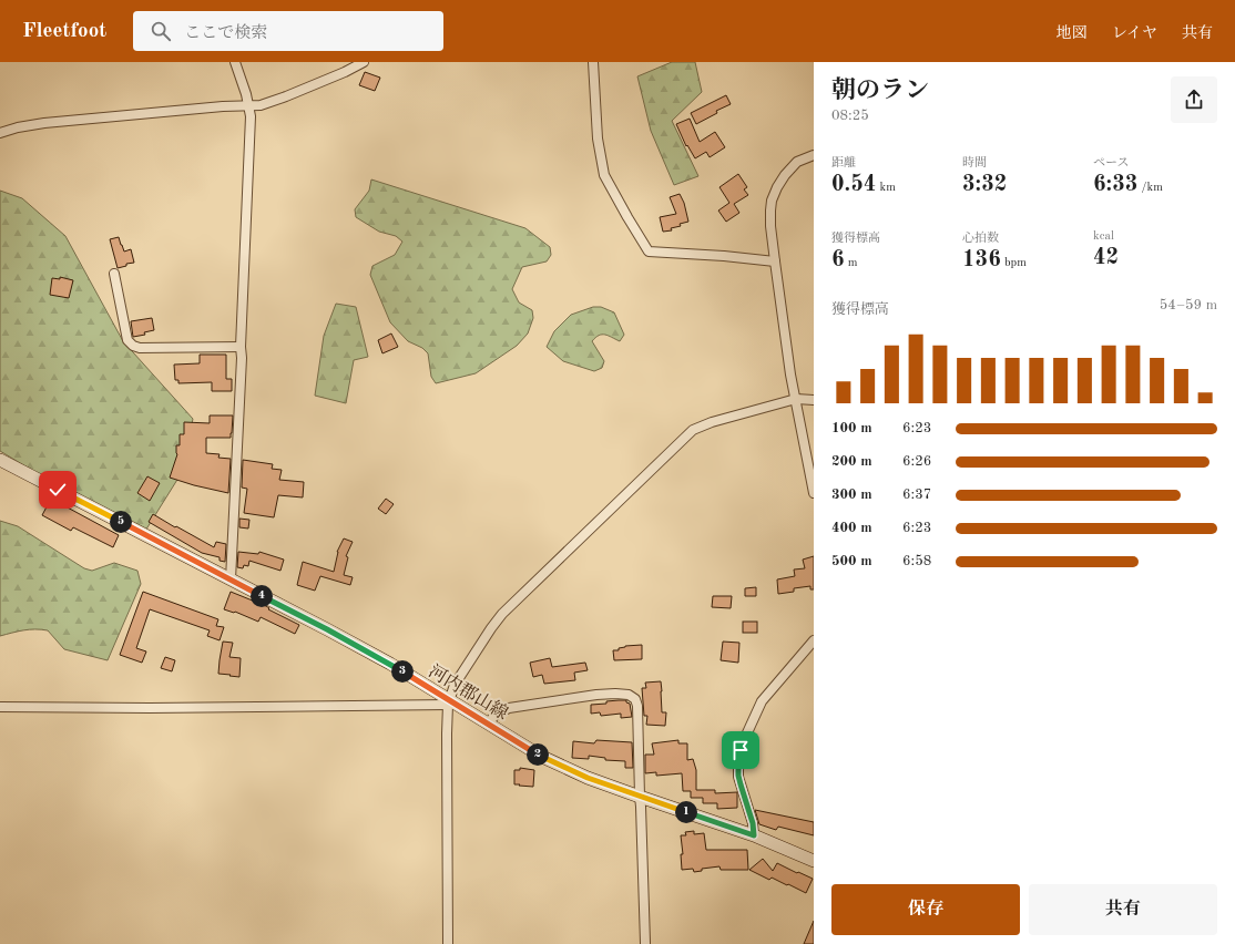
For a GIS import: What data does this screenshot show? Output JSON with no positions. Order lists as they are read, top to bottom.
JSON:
{
  "streets": {
    "main road": ["河内郡山線"]
  },
  "page": {
    "header": "Fleetfoot",
    "search": "ここで検索",
    "nav": ["地図", "レイヤ", "共有"],
    "heading": ["朝のラン", "08:25"],
    "stats": [
      ["距離", "0.54 km"],
      ["時間", "3:32"],
      ["ペース", "6:33 /km"],
      ["獲得標高", "6 m"],
      ["心拍数", "136 bpm"],
      ["kcal", "42"]
    ],
    "chart": ["獲得標高", "54–59 m"],
    "list": [
      {
        "name": "100 m",
        "note": "6:23"
      },
      {
        "name": "200 m",
        "note": "6:26"
      },
      {
        "name": "300 m",
        "note": "6:37"
      },
      {
        "name": "400 m",
        "note": "6:23"
      },
      {
        "name": "500 m",
        "note": "6:58"
      }
    ],
    "pins": [
      "5",
      "4",
      "3",
      "2",
      "1"
    ],
    "buttons": ["保存", "共有"]
  }
}
